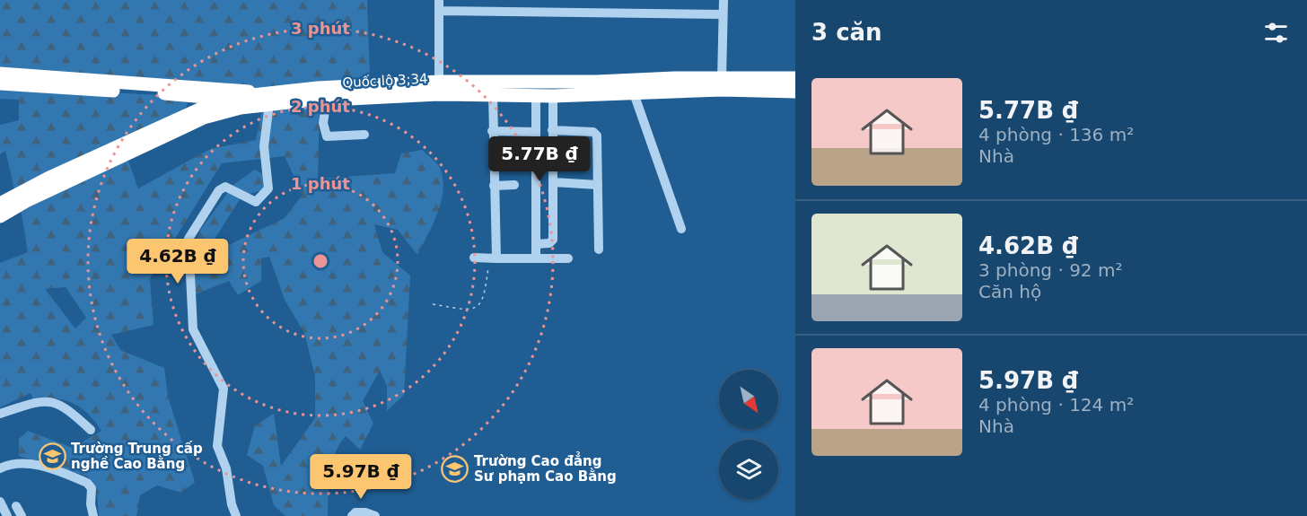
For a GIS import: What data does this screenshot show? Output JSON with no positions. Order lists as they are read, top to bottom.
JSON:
{
  "streets": {
    "highway": ["Quốc lộ 3;34"]
  },
  "places": {
    "school or university": ["Trường Trung cấp nghề Cao Bằng", "Trường Cao đẳng Sư phạm Cao Bằng"]
  },
  "north": "bottom right",
  "page": {
    "heading": "3 căn",
    "list": [
      {
        "name": "5.77B ₫",
        "note": "4 phòng · 136 m² · Nhà"
      },
      {
        "name": "4.62B ₫",
        "note": "3 phòng · 92 m² · Căn hộ"
      },
      {
        "name": "5.97B ₫",
        "note": "4 phòng · 124 m² · Nhà"
      }
    ],
    "price": ["5.77B ₫", "4.62B ₫", "5.97B ₫"]
  },
  "rings": ["3 phút", "2 phút", "1 phút"]
}
